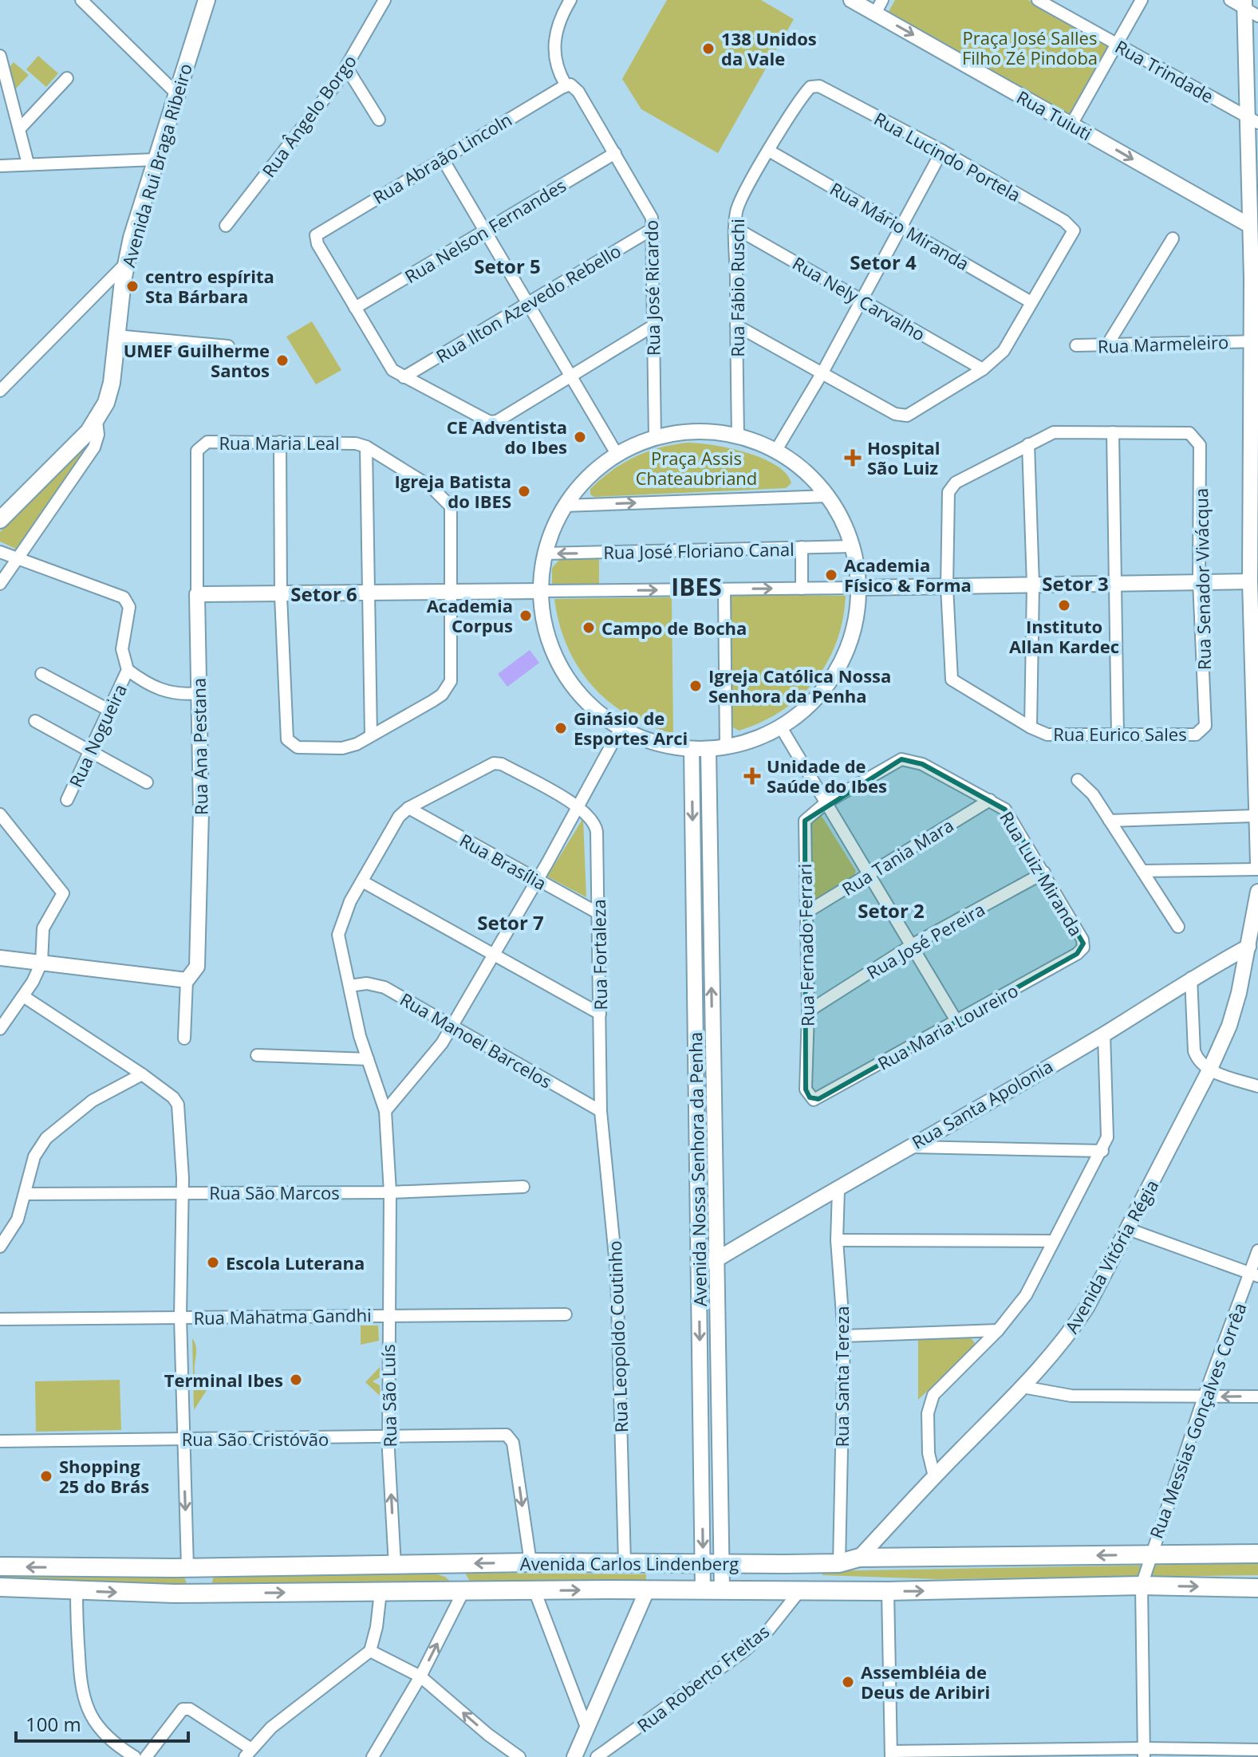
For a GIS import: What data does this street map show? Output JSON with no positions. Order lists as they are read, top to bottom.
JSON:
{
  "streets": {
    "main road": ["Avenida Rui Braga Ribeiro", "Avenida Carlos Lindenberg"],
    "street": [
      "Rua Trindade",
      "Rua Tuiuti",
      "Rua Ângelo Borgo",
      "Rua Lucindo Portela",
      "Rua Abraão Lincoln",
      "Rua Mário Miranda",
      "Rua Nelson Fernandes",
      "Rua José Ricardo",
      "Rua Fábio Ruschi",
      "Rua Nely Carvalho",
      "Rua Ilton Azevedo Rebello",
      "Rua Marmeleiro",
      "Rua Maria Leal",
      "Rua José Floriano Canal",
      "Rua Senador Vivácqua",
      "Rua Eurico Sales",
      "Rua Nogueira",
      "Rua Ana Pestana",
      "Rua Tania Mara",
      "Rua Brasília",
      "Rua Luiz Miranda",
      "Rua José Pereira",
      "Rua Fernado Ferrari",
      "Rua Fortaleza",
      "Rua Maria Loureiro",
      "Rua Manoel Barcelos",
      "Rua Santa Apolonia",
      "Avenida Nossa Senhora da Penha",
      "Rua São Marcos",
      "Avenida Vitória Régia",
      "Rua Mahatma Gandhi",
      "Rua Leopoldo Coutinho",
      "Rua Santa Tereza",
      "Rua São Luís",
      "Rua Messias Gonçalves Corrêa",
      "Rua São Cristóvão",
      "Rua Roberto Freitas"
    ]
  },
  "crossings": [
    ["Rua Lucindo Portela", "Rua Mário Miranda"],
    ["Rua Lucindo Portela", "Rua Fábio Ruschi"],
    ["Rua Abraão Lincoln", "Rua Nelson Fernandes"],
    ["Rua Abraão Lincoln", "Rua José Ricardo"],
    ["Rua Mário Miranda", "Rua Fábio Ruschi"],
    ["Rua Nelson Fernandes", "Rua José Ricardo"],
    ["Rua José Ricardo", "Rua Ilton Azevedo Rebello"],
    ["Rua Fábio Ruschi", "Rua Nely Carvalho"],
    ["Rua Maria Leal", "Rua Ana Pestana"],
    ["Rua Senador Vivácqua", "Rua Eurico Sales"],
    ["Rua Tania Mara", "Rua Luiz Miranda"],
    ["Rua Tania Mara", "Rua Fernado Ferrari"],
    ["Rua Brasília", "Rua Fortaleza"],
    ["Rua Brasília", "Rua São Luís"],
    ["Rua Luiz Miranda", "Rua José Pereira"],
    ["Rua Luiz Miranda", "Rua Fernado Ferrari"],
    ["Rua Luiz Miranda", "Rua Maria Loureiro"],
    ["Rua José Pereira", "Rua Fernado Ferrari"],
    ["Rua Fernado Ferrari", "Rua Maria Loureiro"],
    ["Rua Fortaleza", "Rua Manoel Barcelos"],
    ["Rua Fortaleza", "Rua Leopoldo Coutinho"],
    ["Rua Manoel Barcelos", "Rua Leopoldo Coutinho"],
    ["Rua Manoel Barcelos", "Rua São Luís"],
    ["Rua Santa Apolonia", "Avenida Nossa Senhora da Penha"],
    ["Rua Santa Apolonia", "Avenida Vitória Régia"],
    ["Rua Santa Apolonia", "Rua Santa Tereza"],
    ["Avenida Nossa Senhora da Penha", "Avenida Carlos Lindenberg"],
    ["Rua São Marcos", "Rua São Luís"],
    ["Avenida Vitória Régia", "Avenida Carlos Lindenberg"],
    ["Rua Mahatma Gandhi", "Rua São Luís"],
    ["Rua Leopoldo Coutinho", "Avenida Carlos Lindenberg"],
    ["Rua Santa Tereza", "Avenida Carlos Lindenberg"],
    ["Rua São Luís", "Rua São Cristóvão"],
    ["Rua São Luís", "Avenida Carlos Lindenberg"],
    ["Rua Messias Gonçalves Corrêa", "Avenida Carlos Lindenberg"],
    ["Rua São Cristóvão", "Avenida Carlos Lindenberg"],
    ["Avenida Carlos Lindenberg", "Rua Roberto Freitas"]
  ],
  "one_way": ["Rua Tuiuti"],
  "districts": [
    "Setor 4",
    "Setor 5",
    "Setor 3",
    "IBES",
    "Setor 6",
    "Setor 2",
    "Setor 7"
  ],
  "parks": ["Praça José Salles Filho Zé Pindoba", "Praça Assis Chateaubriand"],
  "places": {
    "other": [
      "138 Unidos da Vale",
      "centro espírita Sta Bárbara",
      "UMEF Guilherme Santos",
      "CE Adventista do Ibes",
      "Igreja Batista do IBES",
      "Academia Físico & Forma",
      "Instituto Allan Kardec",
      "Academia Corpus",
      "Campo de Bocha",
      "Igreja Católica Nossa Senhora da Penha",
      "Ginásio de Esportes Arci",
      "Escola Luterana",
      "Terminal Ibes",
      "Shopping 25 do Brás",
      "Assembléia de Deus de Aribiri"
    ],
    "health": ["Hospital São Luiz", "Unidade de Saúde do Ibes"]
  },
  "scale_bar": "100 m"
}
